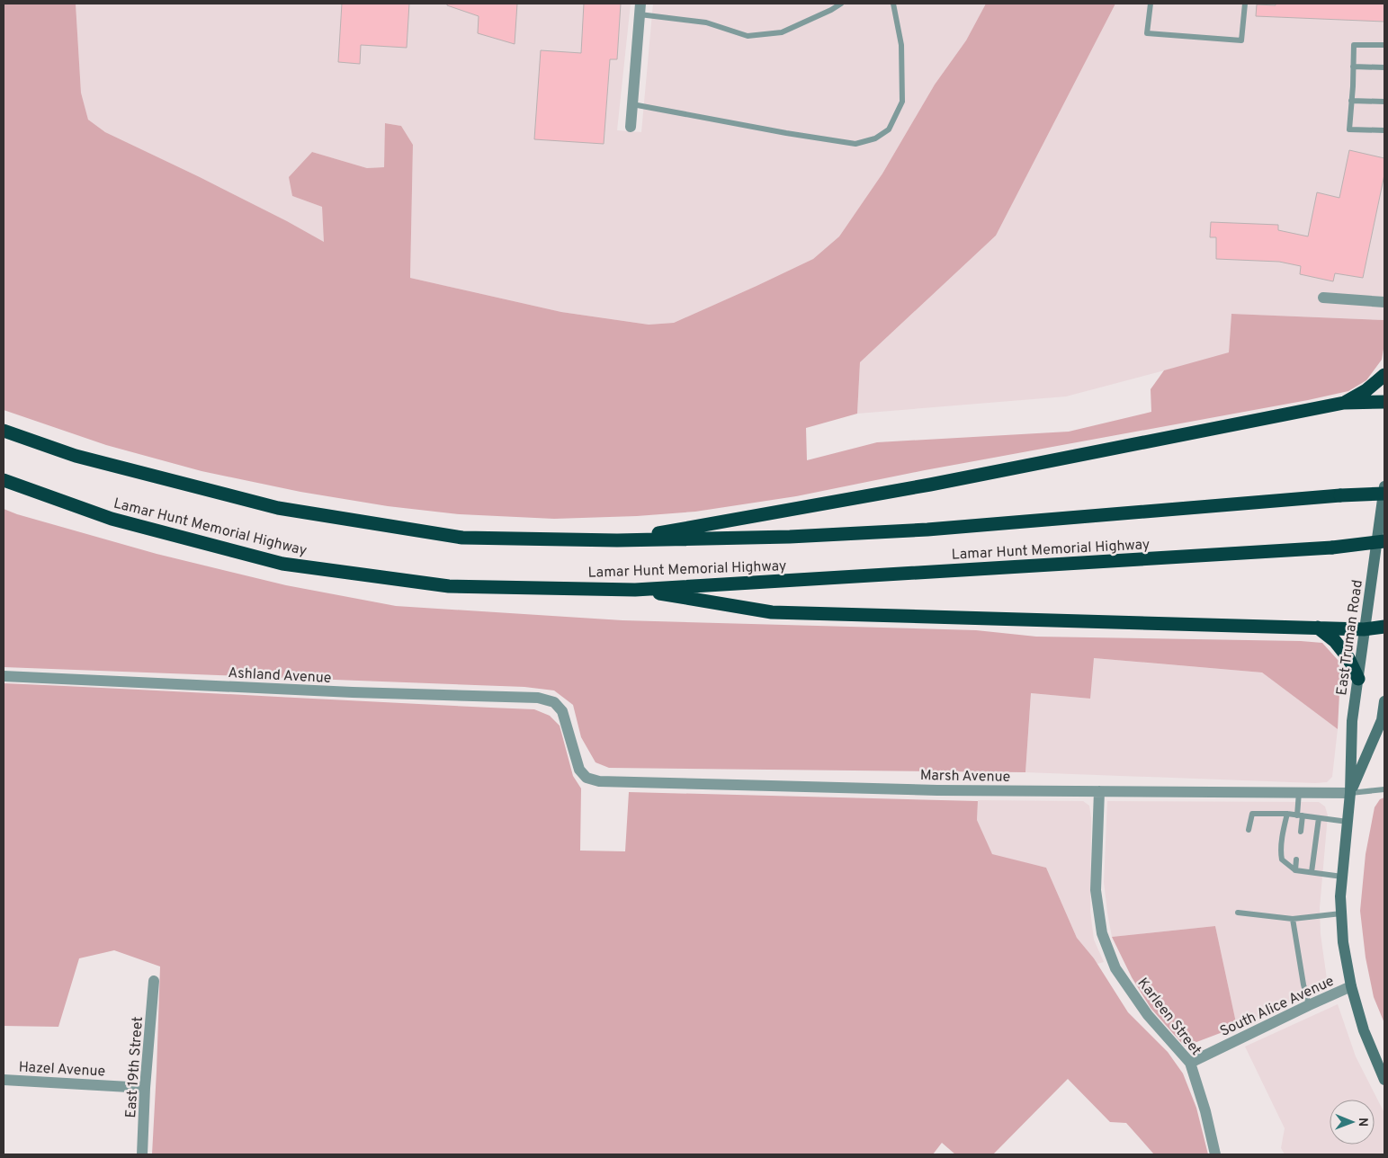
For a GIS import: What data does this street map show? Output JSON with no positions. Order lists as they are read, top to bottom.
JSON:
{
  "streets": {
    "highway": ["Lamar Hunt Memorial Highway"],
    "main road": ["East Truman Road"],
    "street": [
      "Ashland Avenue",
      "Marsh Avenue",
      "South Alice Avenue",
      "Karleen Street",
      "East 19th Street",
      "Hazel Avenue"
    ]
  },
  "crossings": [
    ["East Truman Road", "Marsh Avenue"],
    ["East Truman Road", "South Alice Avenue"],
    ["Ashland Avenue", "Marsh Avenue"],
    ["Marsh Avenue", "Karleen Street"],
    ["South Alice Avenue", "Karleen Street"],
    ["East 19th Street", "Hazel Avenue"]
  ],
  "north": "right"
}
